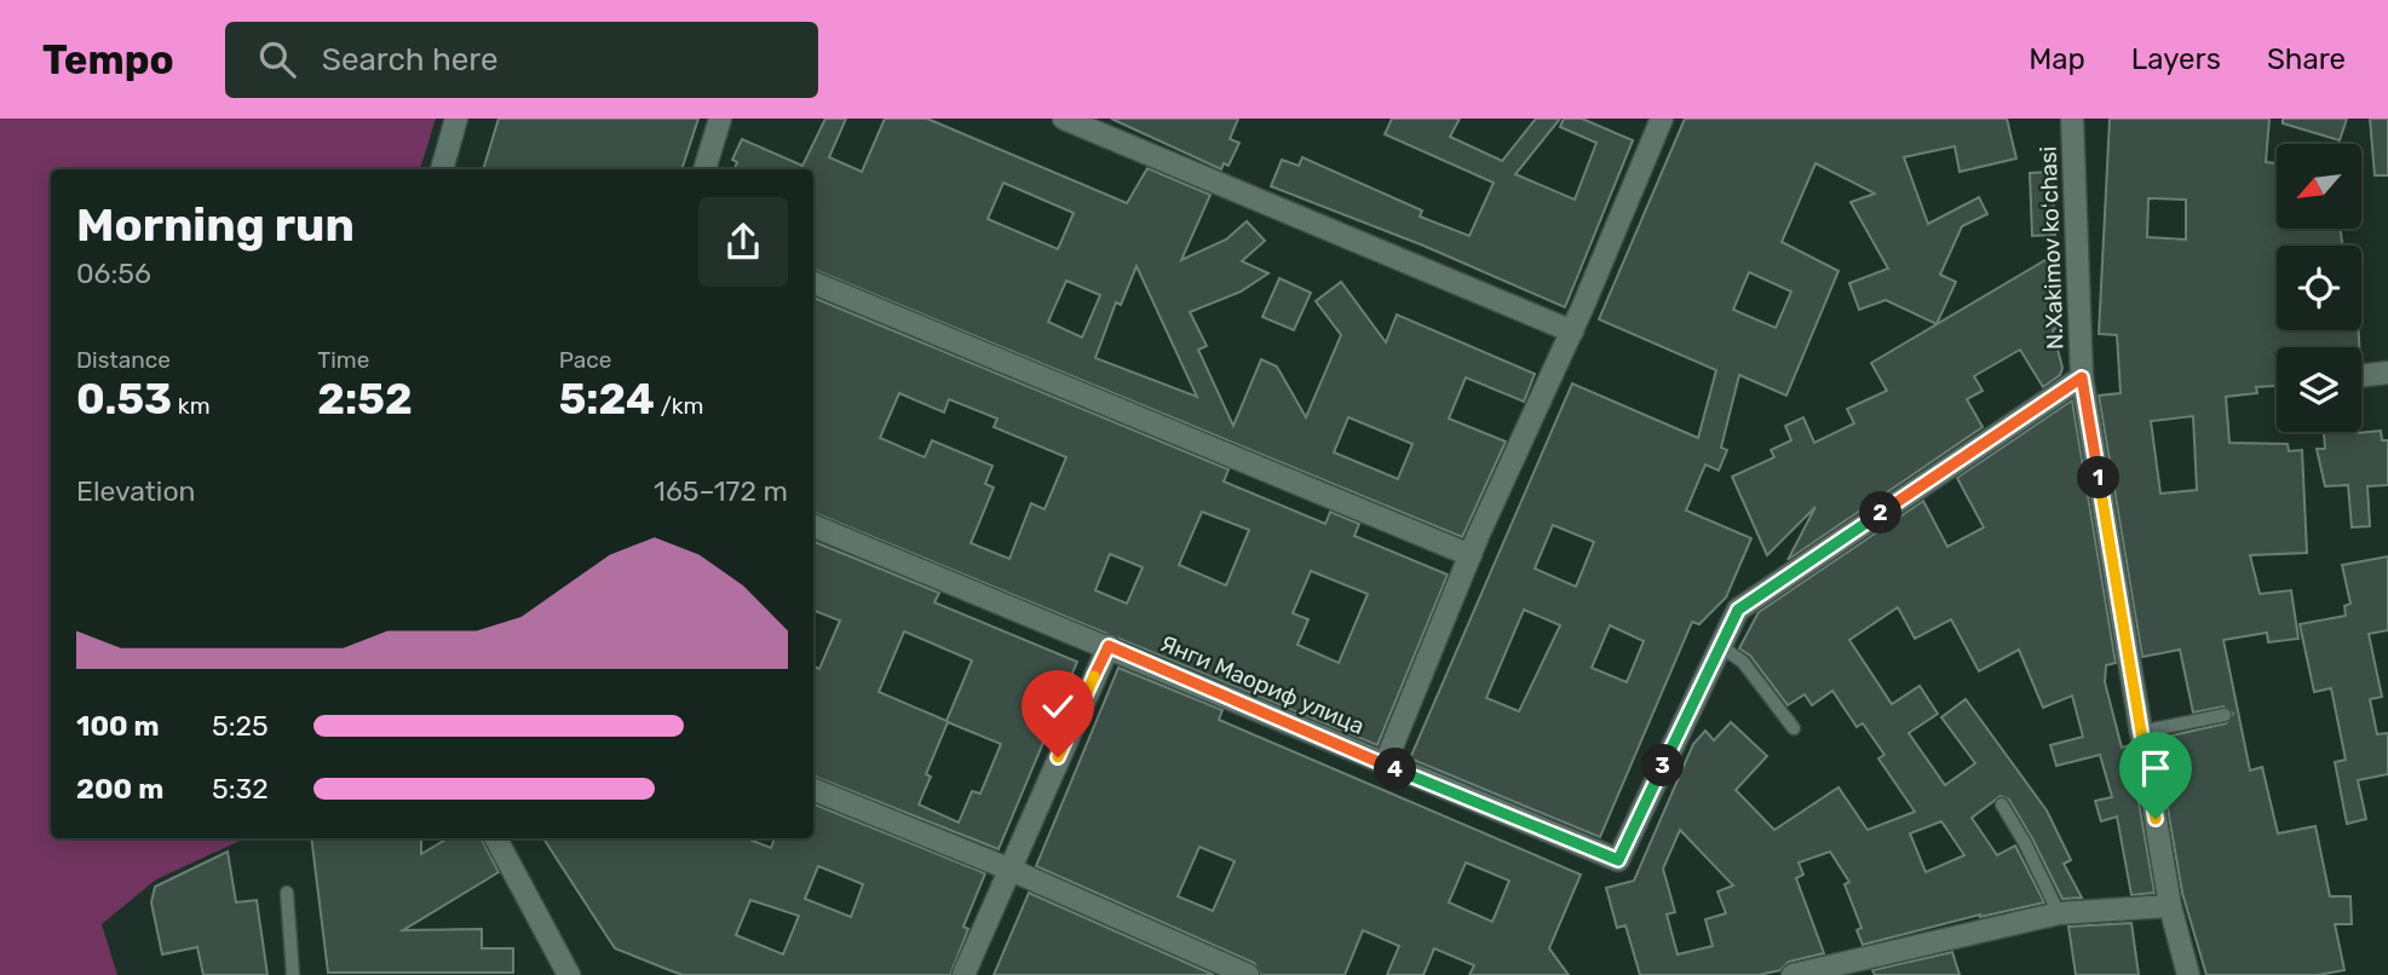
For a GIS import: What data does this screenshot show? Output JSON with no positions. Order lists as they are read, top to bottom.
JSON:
{
  "streets": {
    "street": ["N.Xakimov koʻchasi", "Янги Маориф улица"]
  },
  "crossings": [
    ["N.Xakimov koʻchasi", "Янги Маориф улица"]
  ],
  "north": "bottom left",
  "page": {
    "header": "Tempo",
    "search": "Search here",
    "nav": ["Map", "Layers", "Share"],
    "heading": ["Morning run", "06:56"],
    "stats": [
      ["Distance", "0.53 km"],
      ["Time", "2:52"],
      ["Pace", "5:24 /km"]
    ],
    "pins": [
      "1",
      "2",
      "3",
      "4"
    ],
    "chart": ["Elevation", "165–172 m"],
    "list": [
      {
        "name": "100 m",
        "note": "5:25"
      },
      {
        "name": "200 m",
        "note": "5:32"
      }
    ]
  }
}
